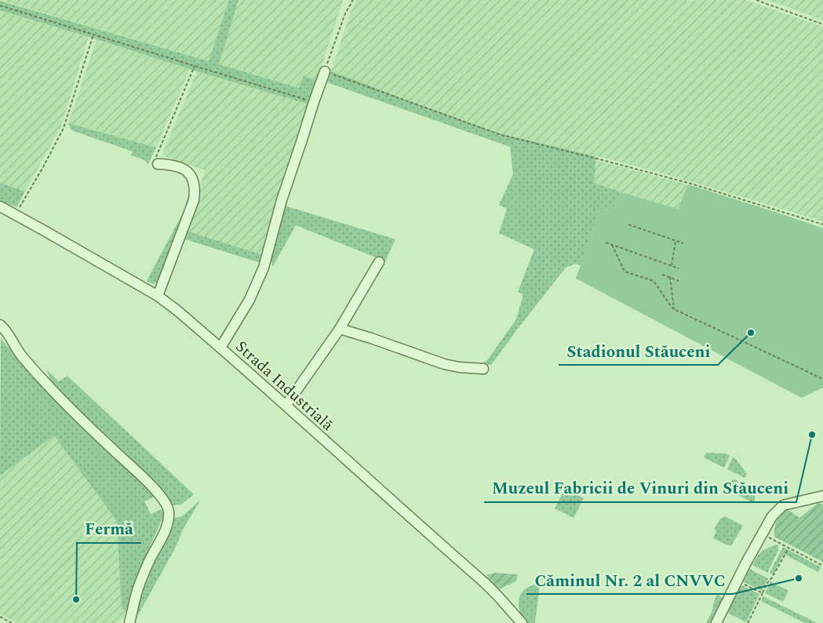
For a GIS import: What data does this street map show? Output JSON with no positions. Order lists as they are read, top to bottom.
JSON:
{
  "streets": {
    "street": ["Strada Industrială"]
  },
  "places": [
    "Stadionul Stăuceni",
    "Muzeul Fabricii de Vinuri din Stăuceni",
    "Căminul Nr. 2 al CNVVC",
    "Fermă"
  ]
}
